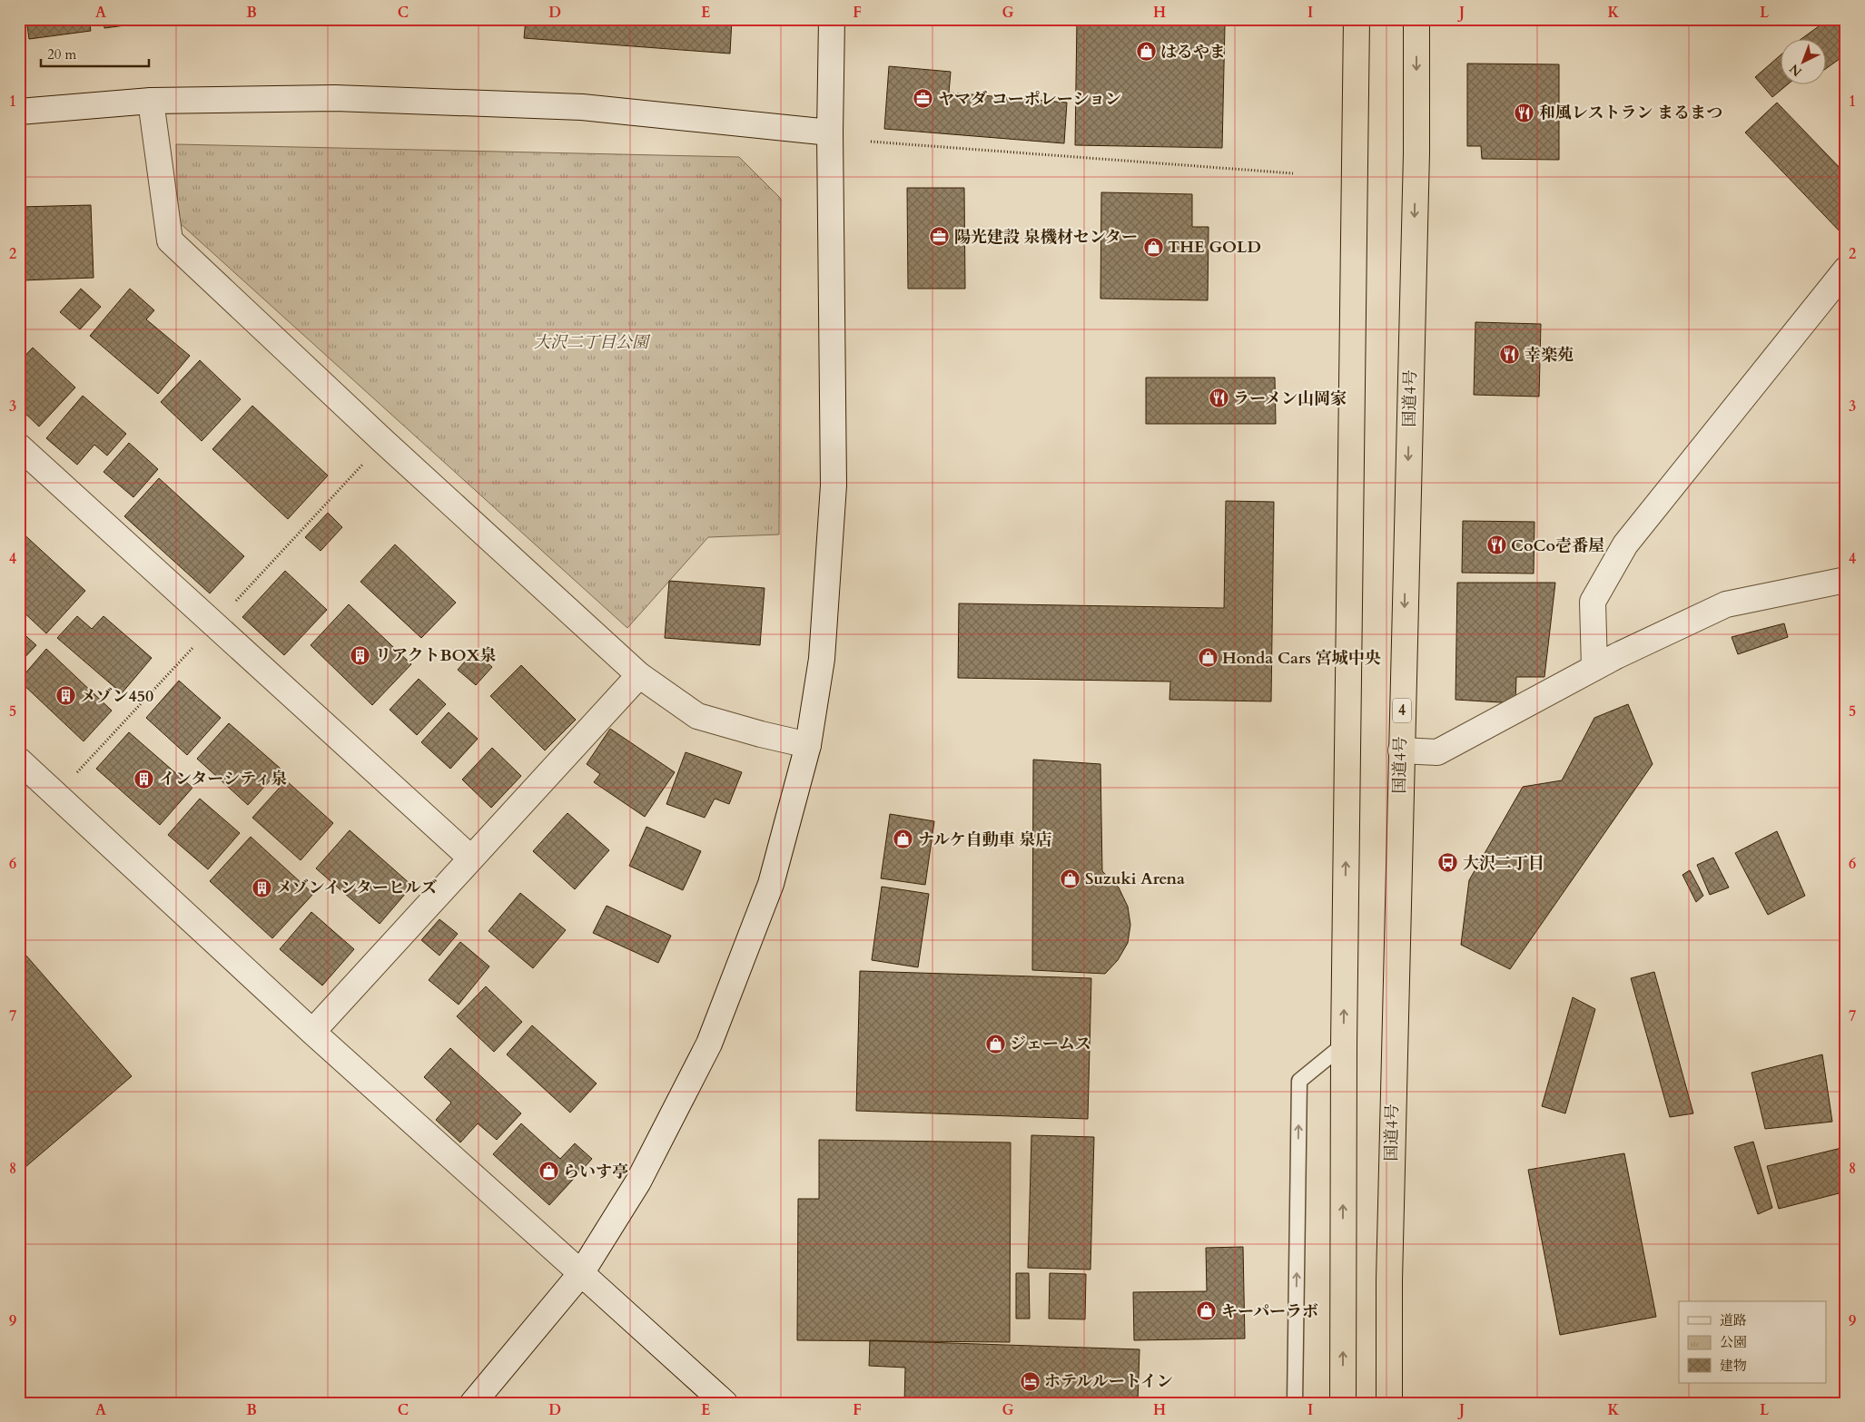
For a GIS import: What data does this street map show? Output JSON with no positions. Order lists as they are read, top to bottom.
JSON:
{
  "streets": {
    "highway": ["国道4号", "4"]
  },
  "parks": ["大沢二丁目公園"],
  "places": {
    "shop": [
      "はるやま",
      "THE GOLD",
      "Honda Cars 宮城中央",
      "ナルケ自動車 泉店",
      "Suzuki Arena",
      "ジェームス",
      "らいす亭",
      "キーパーラボ"
    ],
    "office": ["ヤマダ コーポレーション", "陽光建設 泉機材センター"],
    "restaurant": [
      "和風レストラン まるまつ",
      "幸楽苑",
      "ラーメン山岡家",
      "CoCo壱番屋"
    ],
    "building": [
      "リアクトBOX泉",
      "メゾン450",
      "インターシティ泉",
      "メゾンインターヒルズ"
    ],
    "bus stop": ["大沢二丁目"],
    "hotel": ["ホテルルートイン"]
  },
  "legend": ["道路", "公園", "建物"],
  "scale_bar": "20 m",
  "north": "bottom left",
  "grid": {
    "columns": [
      "A",
      "B",
      "C",
      "D",
      "E",
      "F",
      "G",
      "H",
      "I",
      "J",
      "K",
      "L"
    ],
    "rows": [
      "1",
      "2",
      "3",
      "4",
      "5",
      "6",
      "7",
      "8",
      "9"
    ]
  }
}
